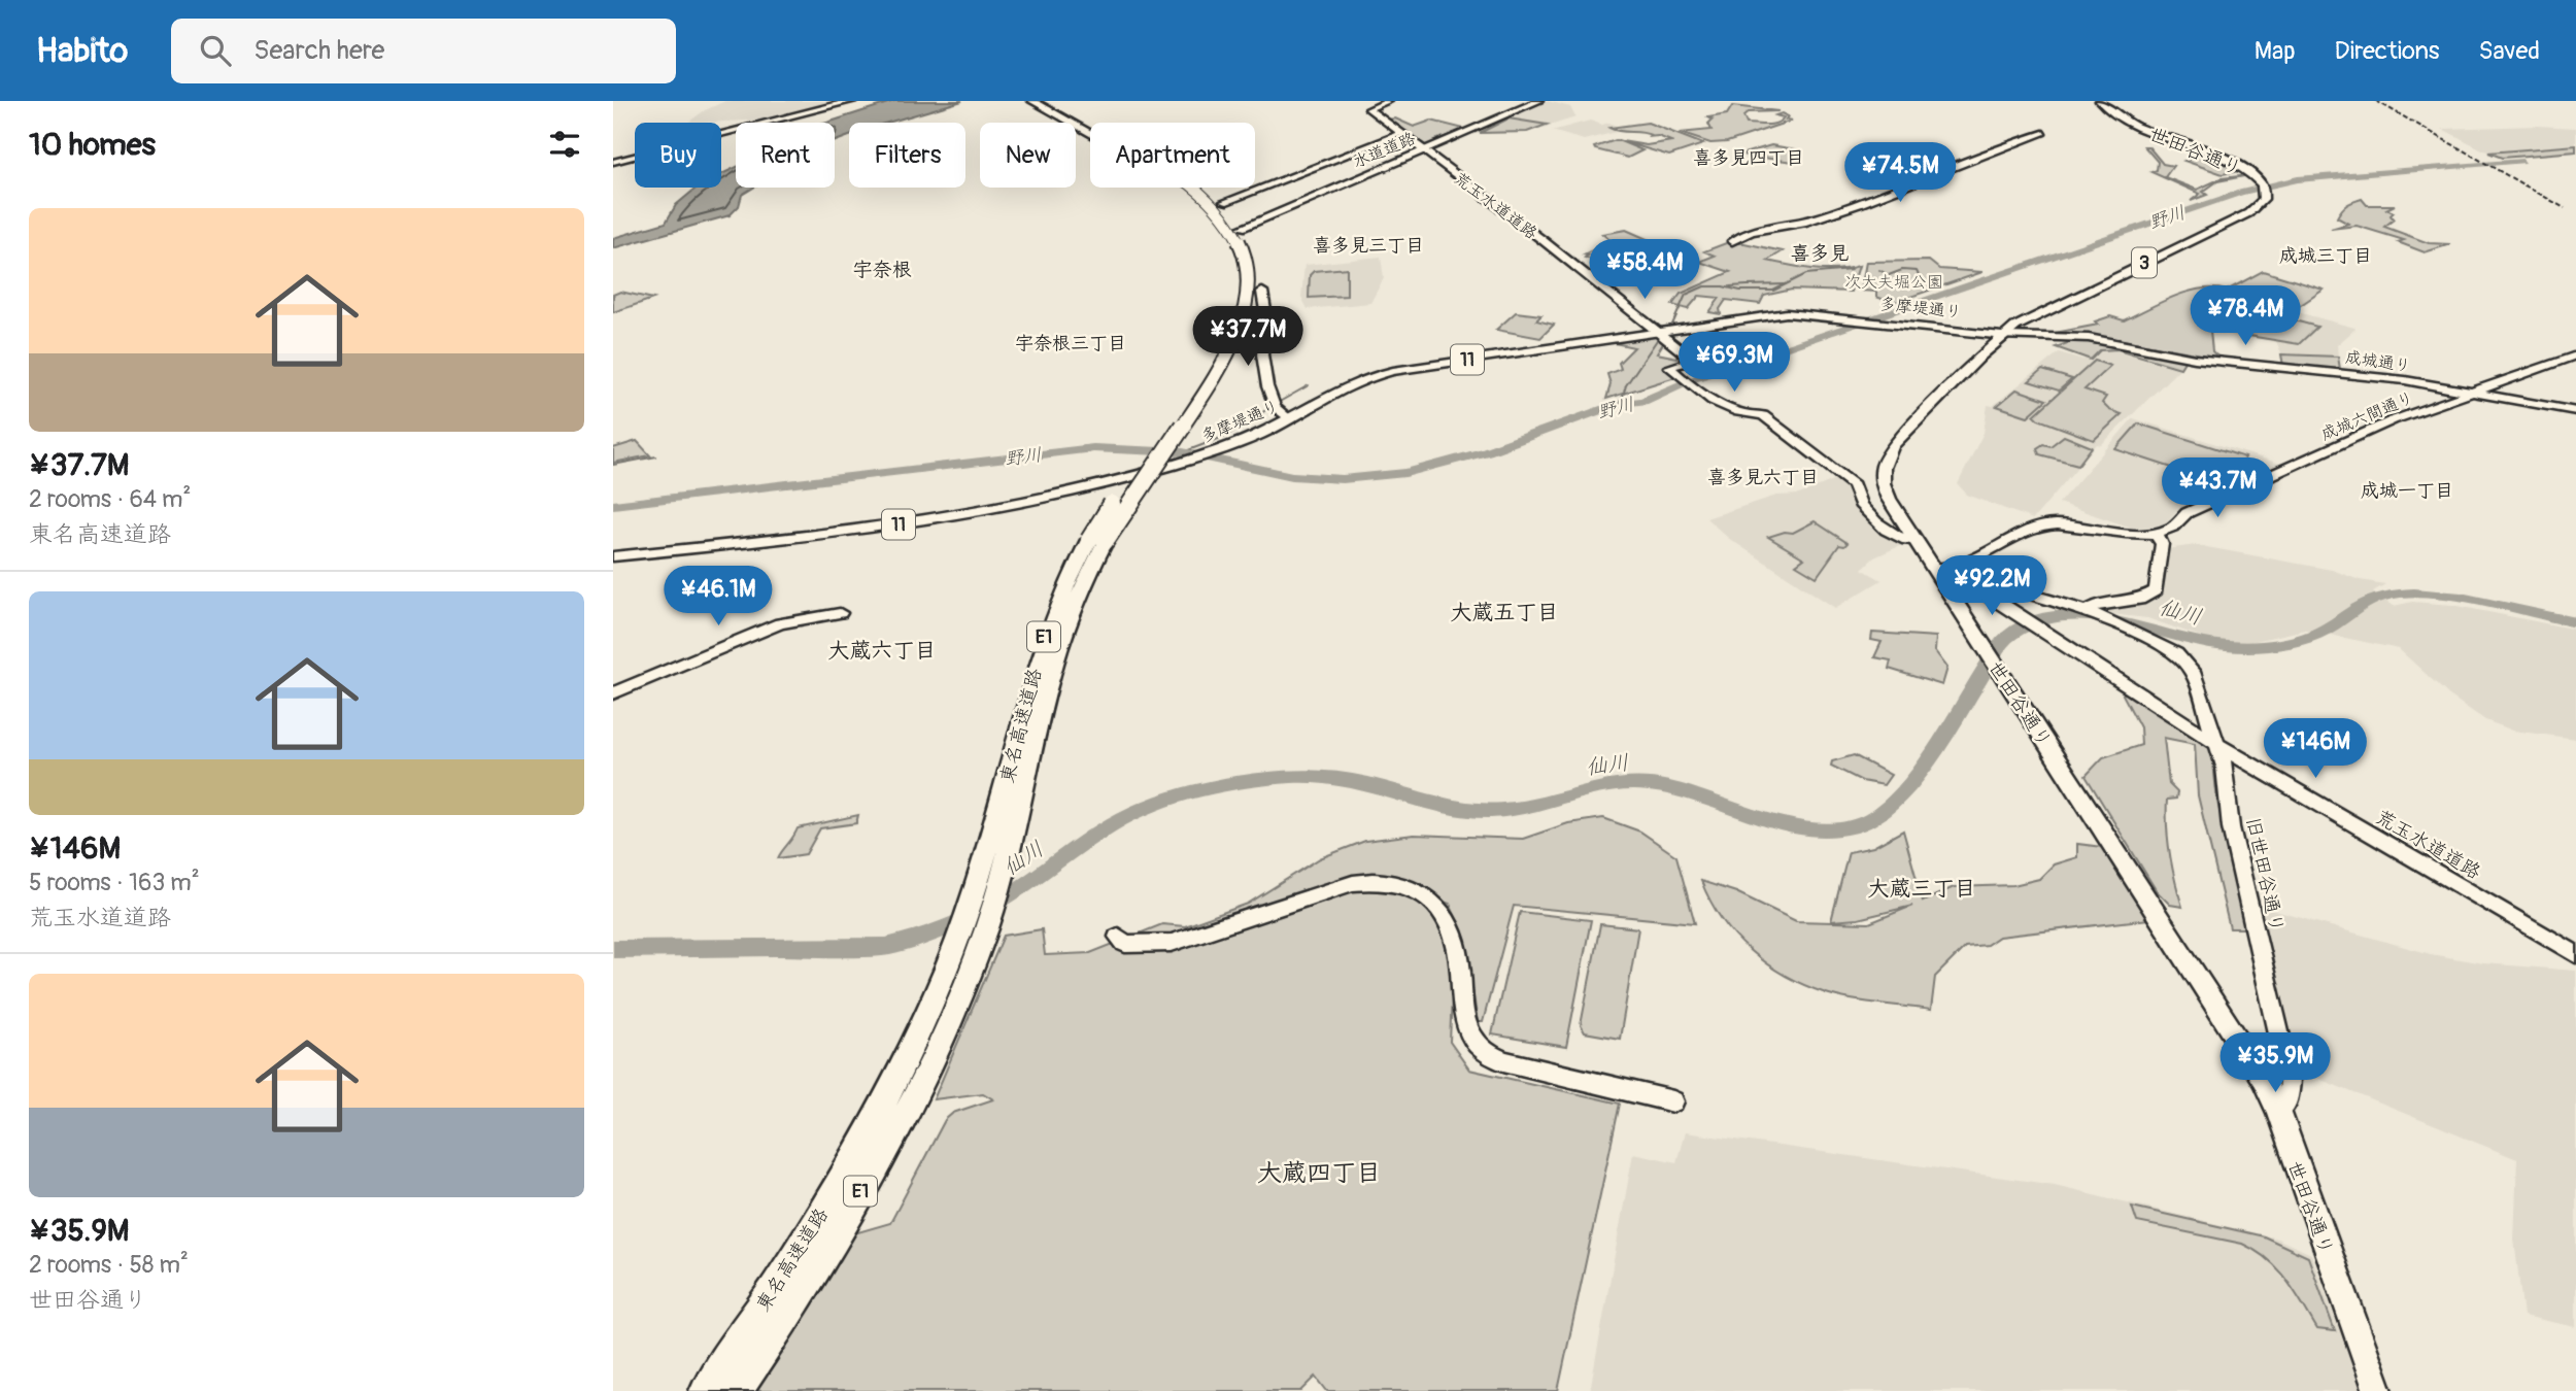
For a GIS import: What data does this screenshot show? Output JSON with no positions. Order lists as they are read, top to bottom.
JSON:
{
  "streets": {
    "highway": ["E1", "東名高速道路"],
    "main road": [
      "水道道路",
      "世田谷通り",
      "荒玉水道道路",
      "3",
      "多摩堤通り",
      "11"
    ],
    "street": ["成城通り", "成城六間通り", "旧世田谷通り"]
  },
  "crossings": [
    ["水道道路", "荒玉水道道路"],
    ["世田谷通り", "荒玉水道道路"],
    ["世田谷通り", "多摩堤通り"],
    ["世田谷通り", "成城通り"],
    ["世田谷通り", "旧世田谷通り"],
    ["荒玉水道道路", "多摩堤通り"],
    ["荒玉水道道路", "旧世田谷通り"],
    ["多摩堤通り", "成城通り"],
    ["成城通り", "成城六間通り"]
  ],
  "districts": [
    "喜多見四丁目",
    "喜多見三丁目",
    "喜多見",
    "成城三丁目",
    "宇奈根",
    "宇奈根三丁目",
    "喜多見六丁目",
    "成城一丁目",
    "大蔵五丁目",
    "大蔵六丁目",
    "大蔵三丁目",
    "大蔵四丁目"
  ],
  "water": ["野川", "仙川"],
  "parks": ["次大夫堀公園"],
  "page": {
    "header": "Habito",
    "search": "Search here",
    "nav": ["Map", "Directions", "Saved"],
    "heading": "10 homes",
    "chip": [
      "Buy",
      "Rent",
      "Filters",
      "New",
      "Apartment"
    ],
    "price": [
      "¥74.5M",
      "¥58.4M",
      "¥78.4M",
      "¥37.7M",
      "¥69.3M",
      "¥43.7M",
      "¥92.2M",
      "¥46.1M",
      "¥146M",
      "¥35.9M"
    ],
    "list": [
      {
        "name": "¥37.7M",
        "note": "2 rooms · 64 m² · 東名高速道路"
      },
      {
        "name": "¥146M",
        "note": "5 rooms · 163 m² · 荒玉水道道路"
      },
      {
        "name": "¥35.9M",
        "note": "2 rooms · 58 m² · 世田谷通り"
      }
    ]
  }
}
